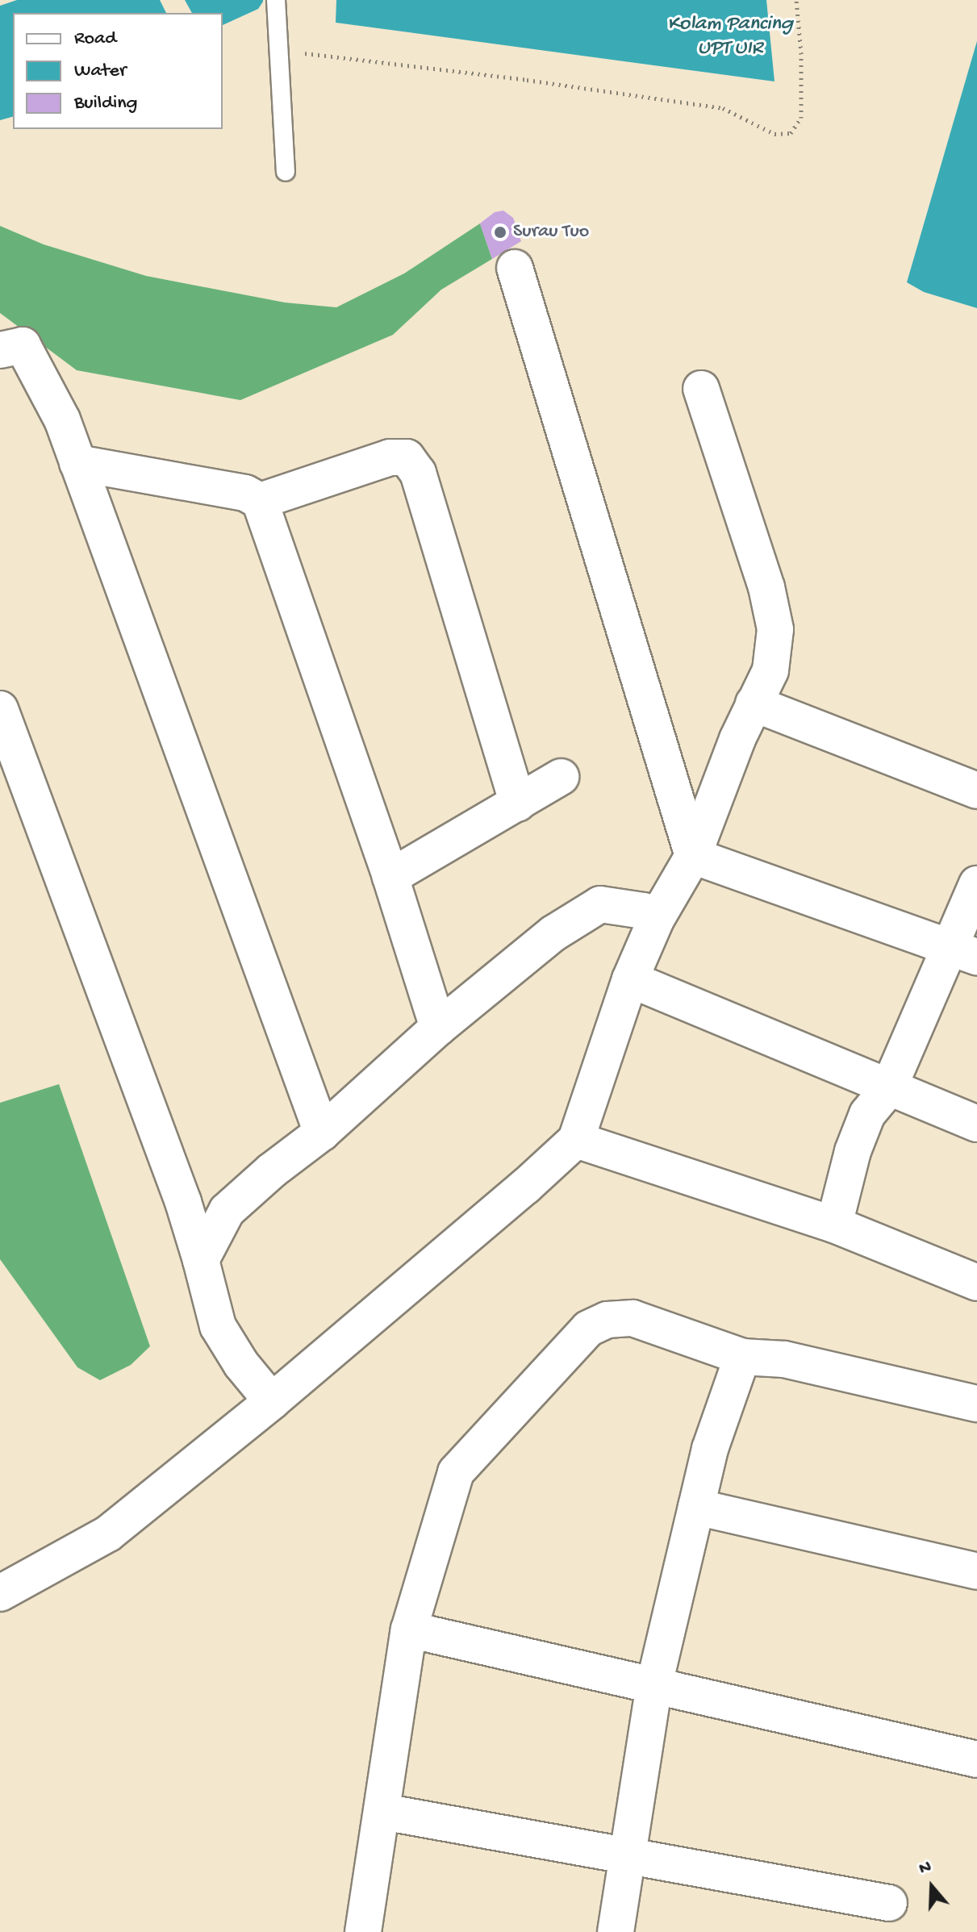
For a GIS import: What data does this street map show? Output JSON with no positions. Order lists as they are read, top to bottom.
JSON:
{
  "water": ["Kolam Pancing UPT UIR"],
  "places": ["Surau Tuo"],
  "legend": ["Road", "Water", "Building"],
  "north": "top"
}
